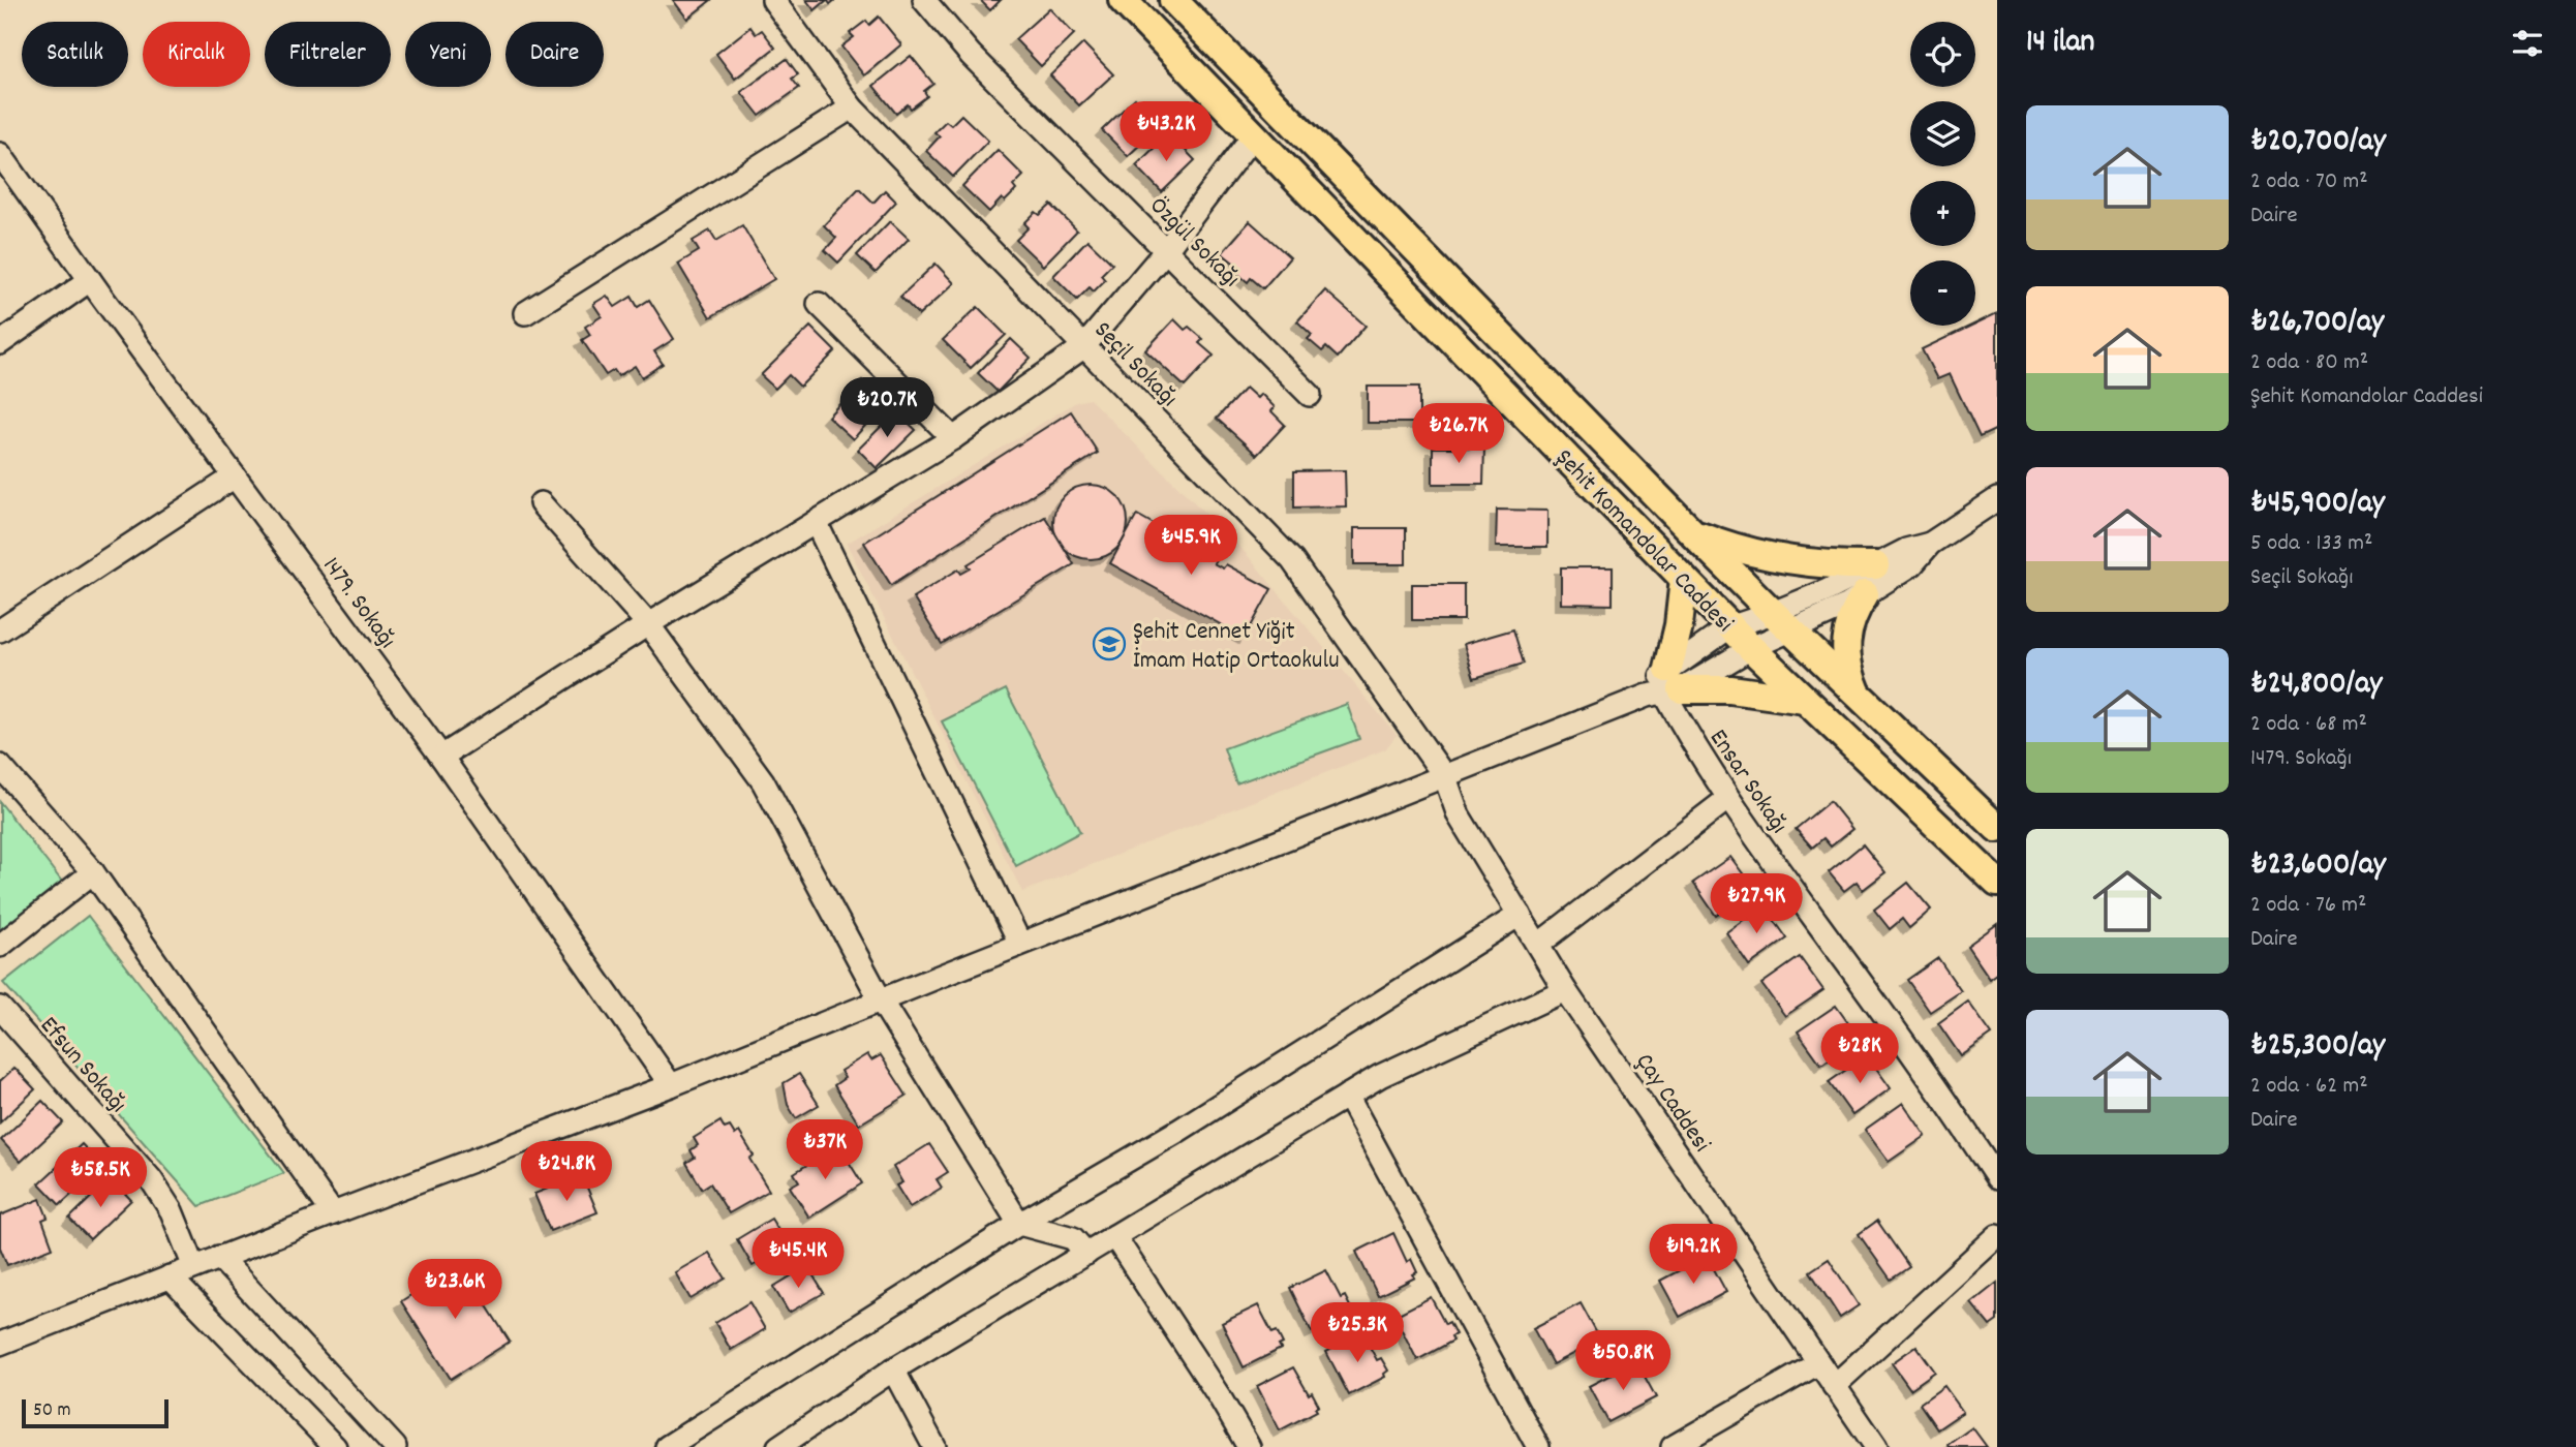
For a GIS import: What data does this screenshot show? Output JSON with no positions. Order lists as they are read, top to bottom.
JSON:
{
  "streets": {
    "main road": ["Şehit Komandolar Caddesi"],
    "street": [
      "Özgül Sokağı",
      "Seçil Sokağı",
      "1479. Sokağı",
      "Ensar Sokağı",
      "Efsun Sokağı",
      "Çay Caddesi"
    ]
  },
  "crossings": [
    ["Seçil Sokağı", "Çay Caddesi"]
  ],
  "places": {
    "school or university": ["Şehit Cennet Yiğit İmam Hatip Ortaokulu"]
  },
  "scale_bar": "50 m",
  "page": {
    "heading": "14 ilan",
    "map_buttons": ["+", "−"],
    "chip": [
      "Satılık",
      "Kiralık",
      "Filtreler",
      "Yeni",
      "Daire"
    ],
    "list": [
      {
        "name": "₺20,700/ay",
        "note": "2 oda · 70 m² · Daire"
      },
      {
        "name": "₺26,700/ay",
        "note": "2 oda · 80 m² · Şehit Komandolar Caddesi"
      },
      {
        "name": "₺45,900/ay",
        "note": "5 oda · 133 m² · Seçil Sokağı"
      },
      {
        "name": "₺24,800/ay",
        "note": "2 oda · 68 m² · 1479. Sokağı"
      },
      {
        "name": "₺23,600/ay",
        "note": "2 oda · 76 m² · Daire"
      },
      {
        "name": "₺25,300/ay",
        "note": "2 oda · 62 m² · Daire"
      }
    ],
    "price": [
      "₺43.2K",
      "₺20.7K",
      "₺26.7K",
      "₺45.9K",
      "₺27.9K",
      "₺28K",
      "₺37K",
      "₺24.8K",
      "₺58.5K",
      "₺19.2K",
      "₺45.4K",
      "₺23.6K",
      "₺25.3K",
      "₺50.8K"
    ],
    "scale": "50 m"
  }
}
